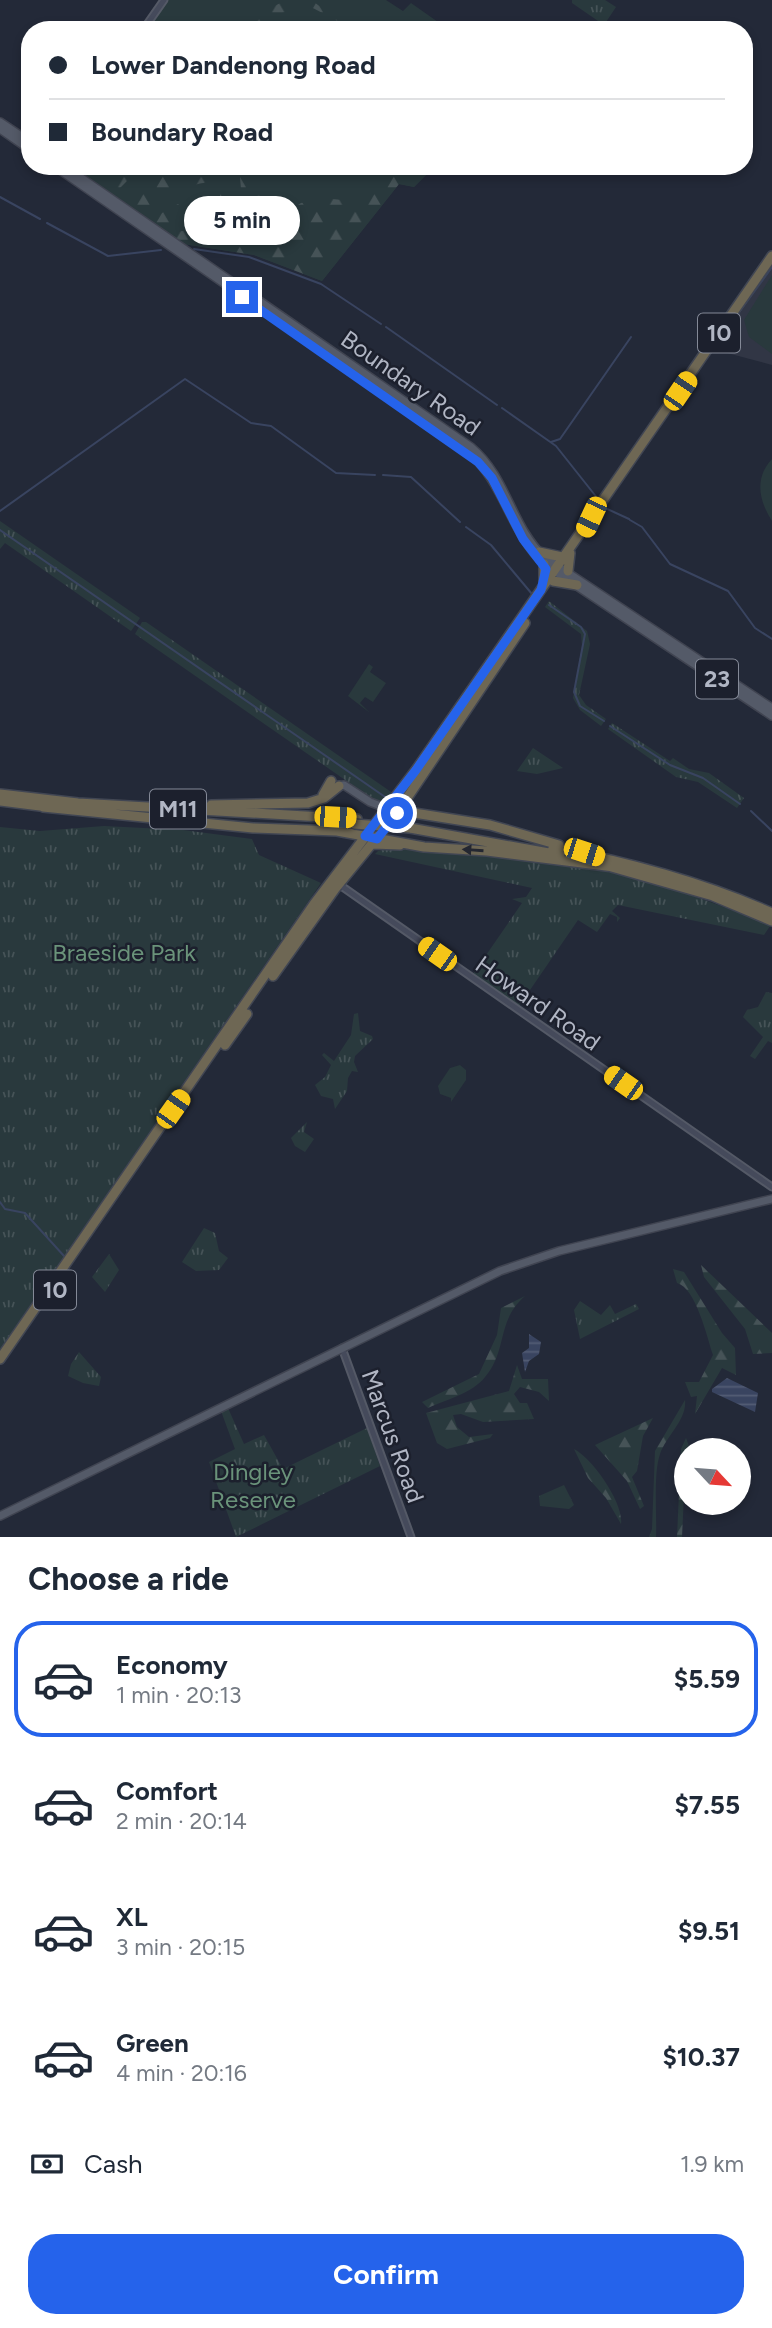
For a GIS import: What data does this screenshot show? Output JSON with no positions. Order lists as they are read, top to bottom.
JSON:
{
  "streets": {
    "highway": ["10", "M11"],
    "main road": [
      "Boundary Road",
      "23",
      "Howard Road",
      "Marcus Road"
    ]
  },
  "crossings": [
    ["10", "Boundary Road"],
    ["10", "Howard Road"]
  ],
  "parks": ["Braeside Park", "Dingley Reserve"],
  "north": "bottom right",
  "page": {
    "banner": ["Lower Dandenong Road", "Boundary Road"],
    "bubble": "5 min",
    "heading": "Choose a ride",
    "list": [
      {
        "name": "Economy",
        "note": "1 min · 20:13",
        "value": "$5.59"
      },
      {
        "name": "Comfort",
        "note": "2 min · 20:14",
        "value": "$7.55"
      },
      {
        "name": "XL",
        "note": "3 min · 20:15",
        "value": "$9.51"
      },
      {
        "name": "Green",
        "note": "4 min · 20:16",
        "value": "$10.37"
      }
    ],
    "pay": ["Cash", "1.9 km"],
    "buttons": "Confirm"
  }
}
